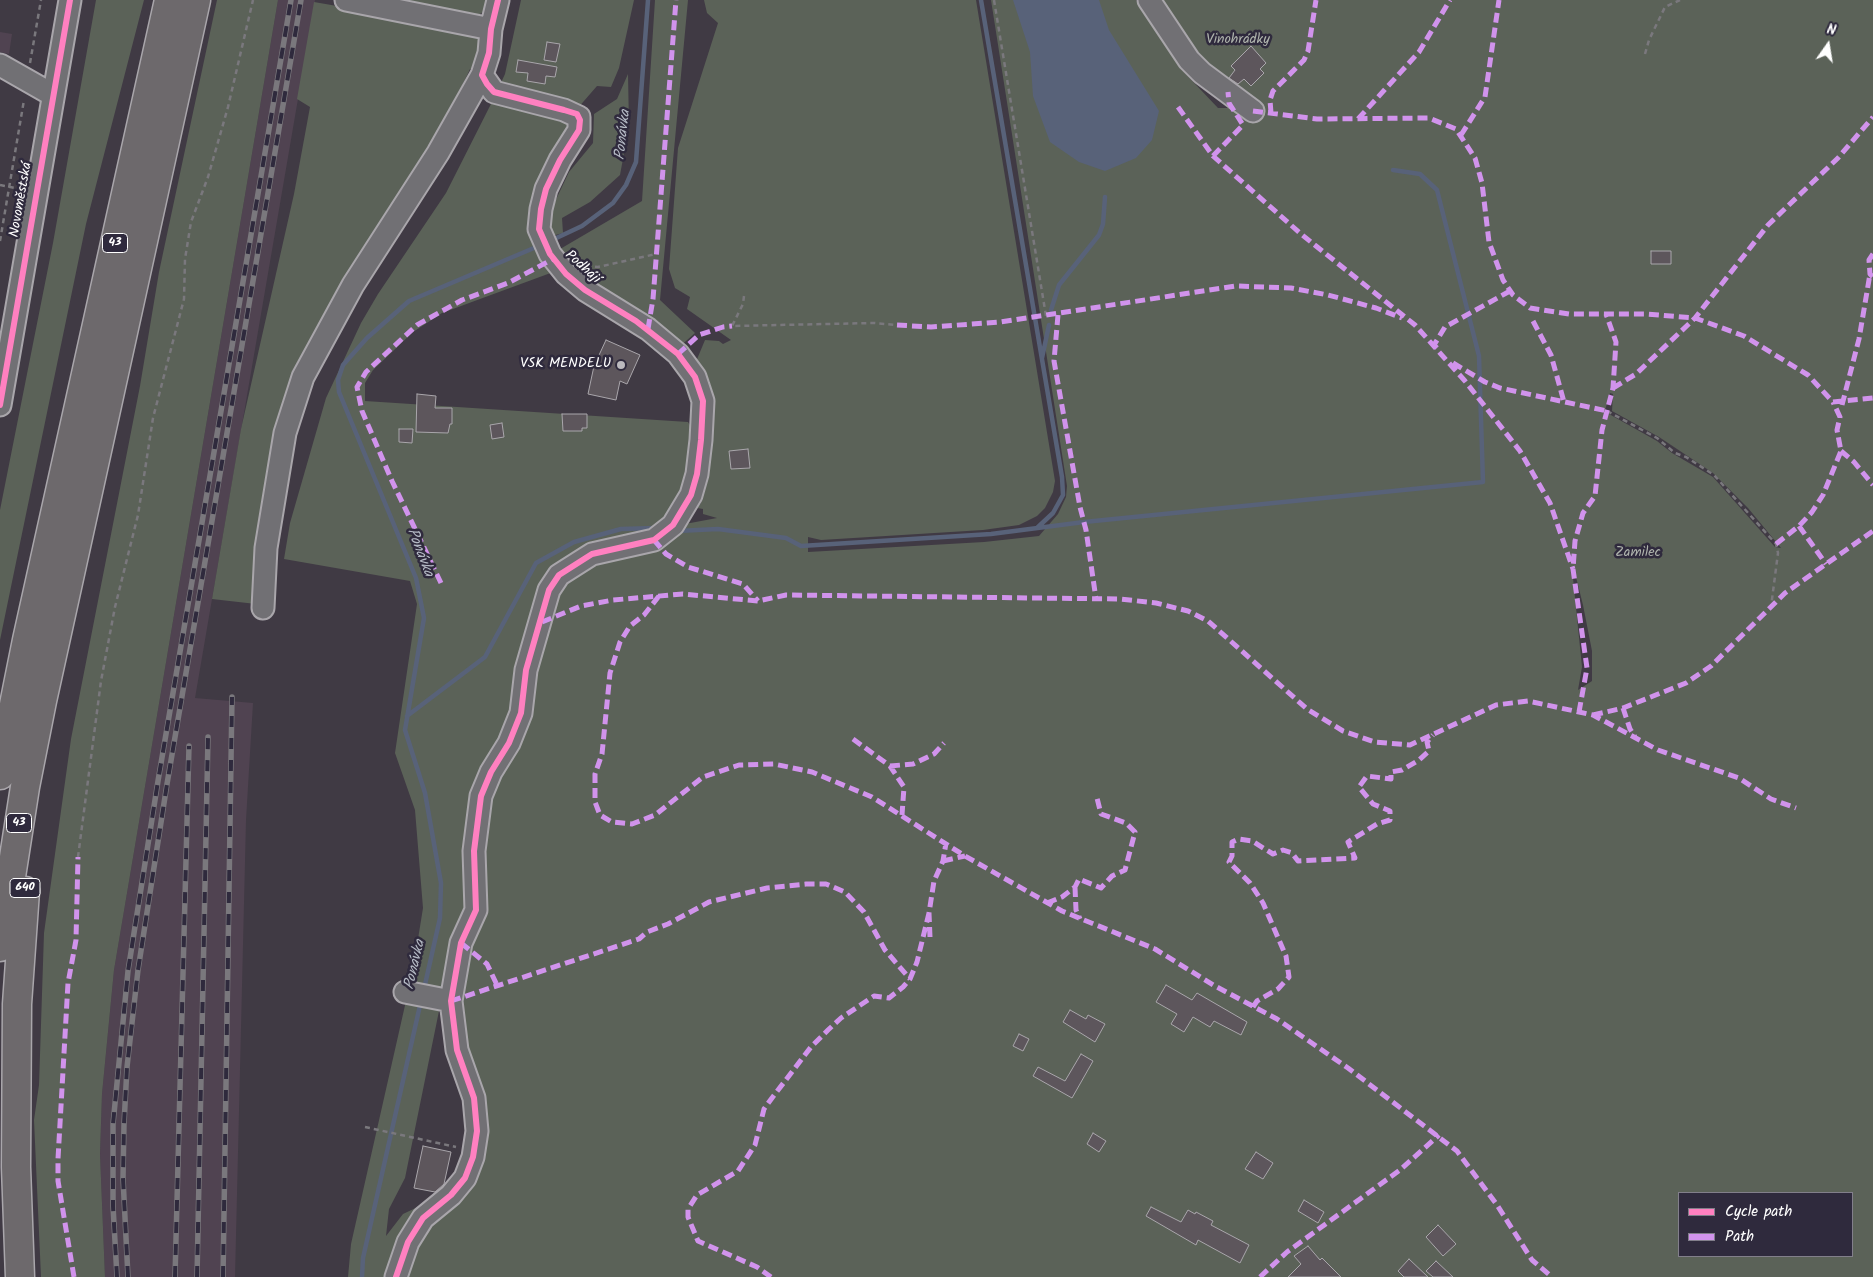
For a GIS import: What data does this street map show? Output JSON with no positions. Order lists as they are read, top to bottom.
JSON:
{
  "streets": {
    "highway": ["43", "640"],
    "street": ["Novoměstská", "Podhájí"]
  },
  "crossings": [
    ["43", "640"]
  ],
  "water": ["Ponávka"],
  "parks": ["Vinohrádky", "Zamilec"],
  "places": ["VSK MENDELU"],
  "legend": ["Cycle path", "Path"],
  "north": "top"
}
